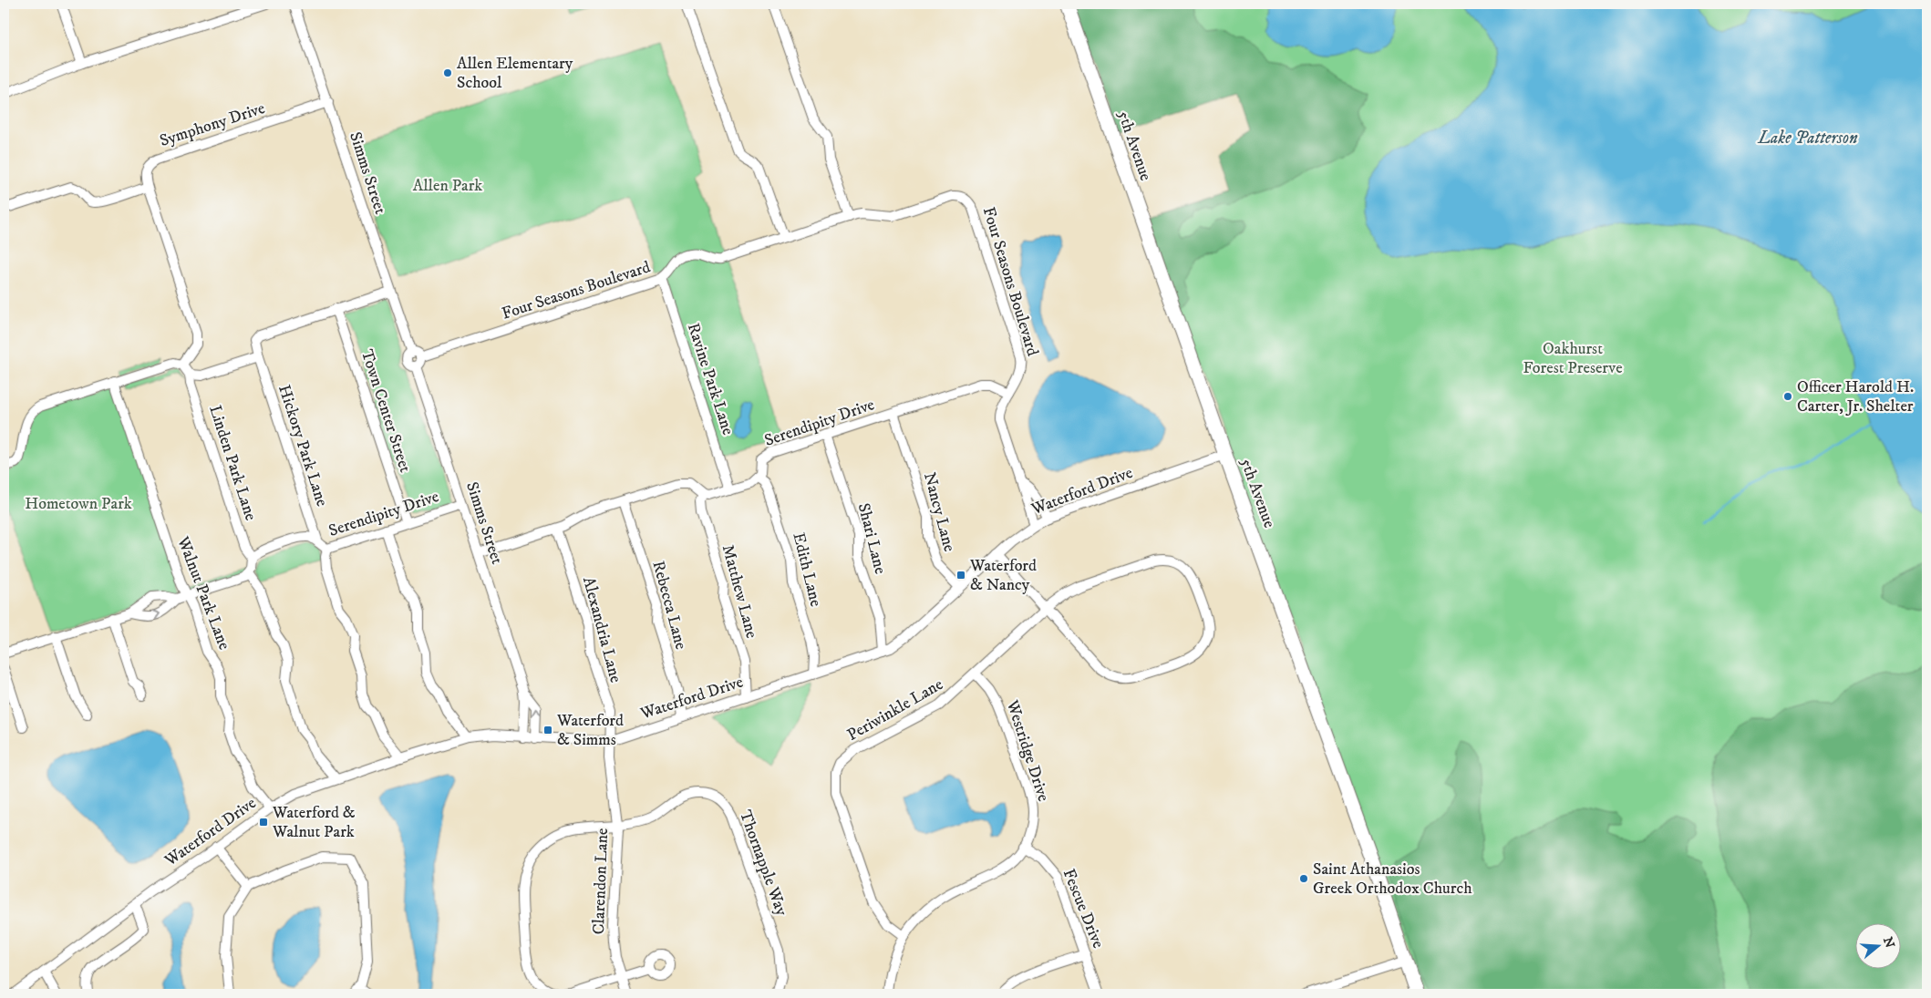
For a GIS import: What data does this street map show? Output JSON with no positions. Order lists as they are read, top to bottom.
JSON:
{
  "streets": {
    "street": [
      "Symphony Drive",
      "5th Avenue",
      "Simms Street",
      "Four Seasons Boulevard",
      "Ravine Park Lane",
      "Town Center Street",
      "Serendipity Drive",
      "Hickory Park Lane",
      "Linden Park Lane",
      "Waterford Drive",
      "Nancy Lane",
      "Shari Lane",
      "Edith Lane",
      "Matthew Lane",
      "Walnut Park Lane",
      "Rebecca Lane",
      "Alexandria Lane",
      "Periwinkle Lane",
      "Westridge Drive",
      "Thornapple Way",
      "Clarendon Lane",
      "Fescue Drive"
    ]
  },
  "crossings": [
    ["Symphony Drive", "Simms Street"],
    ["5th Avenue", "Waterford Drive"],
    ["Simms Street", "Four Seasons Boulevard"],
    ["Simms Street", "Serendipity Drive"],
    ["Simms Street", "Waterford Drive"],
    ["Four Seasons Boulevard", "Ravine Park Lane"],
    ["Four Seasons Boulevard", "Serendipity Drive"],
    ["Four Seasons Boulevard", "Waterford Drive"],
    ["Town Center Street", "Serendipity Drive"],
    ["Serendipity Drive", "Hickory Park Lane"],
    ["Serendipity Drive", "Linden Park Lane"],
    ["Serendipity Drive", "Nancy Lane"],
    ["Serendipity Drive", "Shari Lane"],
    ["Serendipity Drive", "Edith Lane"],
    ["Waterford Drive", "Nancy Lane"],
    ["Waterford Drive", "Shari Lane"],
    ["Waterford Drive", "Edith Lane"],
    ["Waterford Drive", "Matthew Lane"],
    ["Waterford Drive", "Walnut Park Lane"],
    ["Waterford Drive", "Rebecca Lane"],
    ["Waterford Drive", "Alexandria Lane"],
    ["Waterford Drive", "Clarendon Lane"],
    ["Alexandria Lane", "Clarendon Lane"],
    ["Periwinkle Lane", "Westridge Drive"],
    ["Westridge Drive", "Fescue Drive"],
    ["Thornapple Way", "Clarendon Lane"]
  ],
  "water": ["Lake Patterson"],
  "parks": ["Allen Park", "Oakhurst Forest Preserve", "Hometown Park"],
  "places": {
    "other": ["Allen Elementary School", "Officer Harold H. Carter, Jr. Shelter", "Saint Athanasios Greek Orthodox Church"],
    "transit": ["Waterford & Nancy", "Waterford & Simms", "Waterford & Walnut Park"]
  },
  "north": "right"
}
